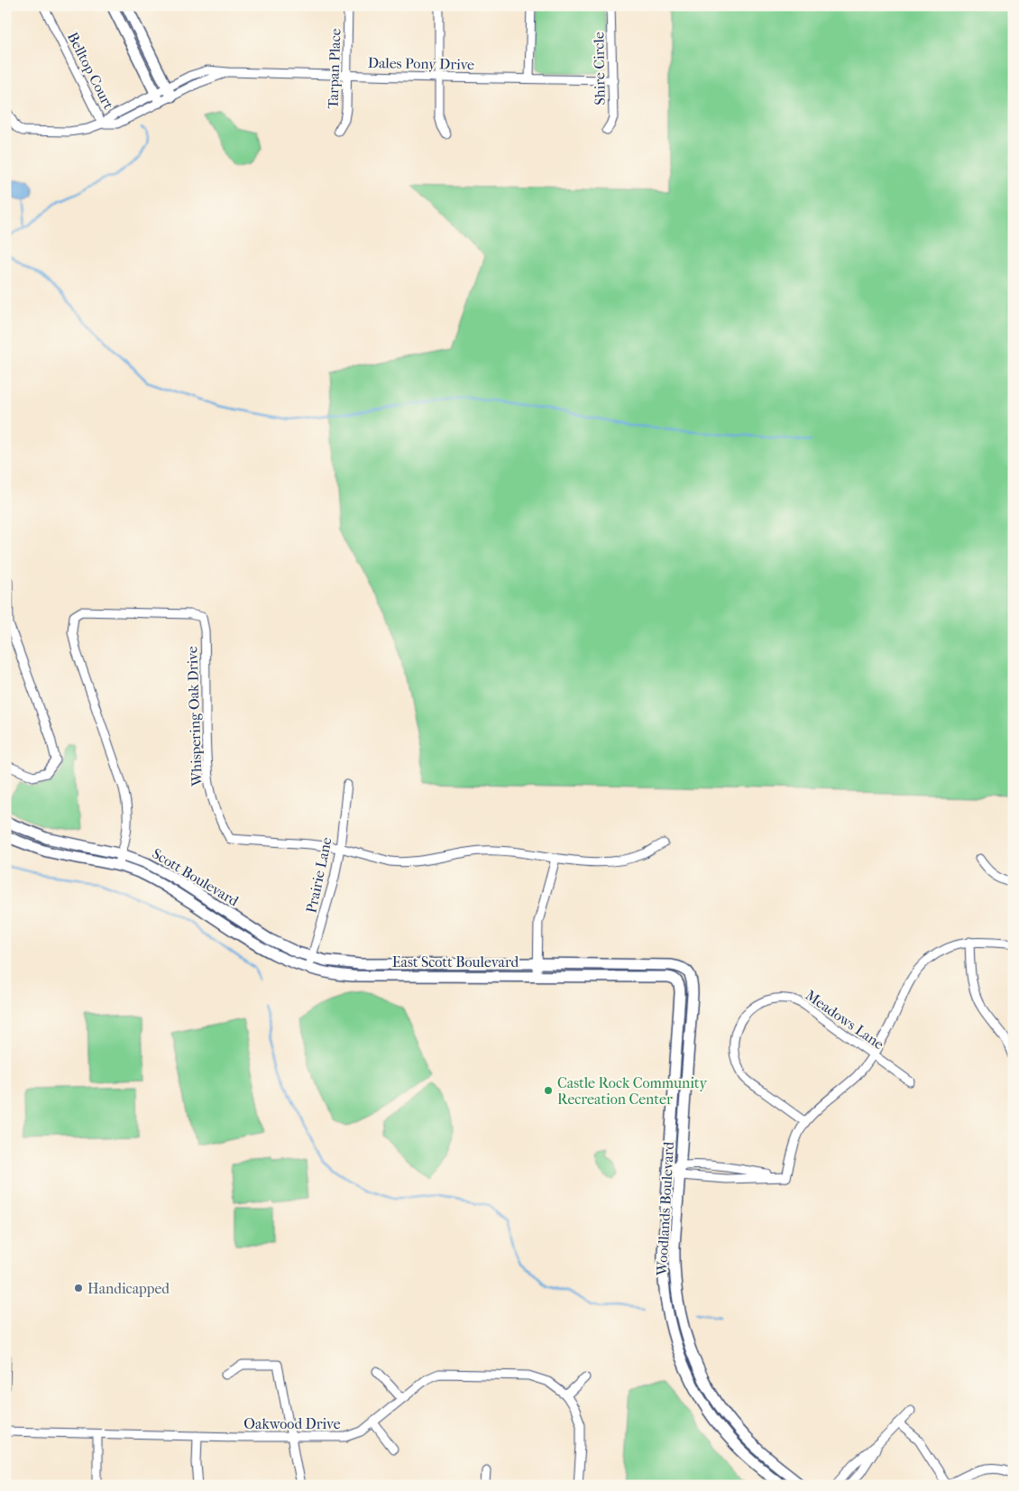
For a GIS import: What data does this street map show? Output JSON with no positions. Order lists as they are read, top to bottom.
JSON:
{
  "streets": {
    "street": [
      "Dales Pony Drive",
      "Tarpan Place",
      "Shire Circle",
      "Belltop Court",
      "Whispering Oak Drive",
      "Prairie Lane",
      "Scott Boulevard",
      "East Scott Boulevard",
      "Meadows Lane",
      "Woodlands Boulevard",
      "Oakwood Drive"
    ]
  },
  "crossings": [
    ["Dales Pony Drive", "Tarpan Place"],
    ["Dales Pony Drive", "Shire Circle"],
    ["Dales Pony Drive", "Belltop Court"],
    ["Whispering Oak Drive", "Prairie Lane"],
    ["Whispering Oak Drive", "Scott Boulevard"],
    ["Prairie Lane", "Scott Boulevard"],
    ["Prairie Lane", "East Scott Boulevard"],
    ["Scott Boulevard", "East Scott Boulevard"],
    ["East Scott Boulevard", "Woodlands Boulevard"]
  ],
  "places": ["Castle Rock Community Recreation Center", "Handicapped"]
}
